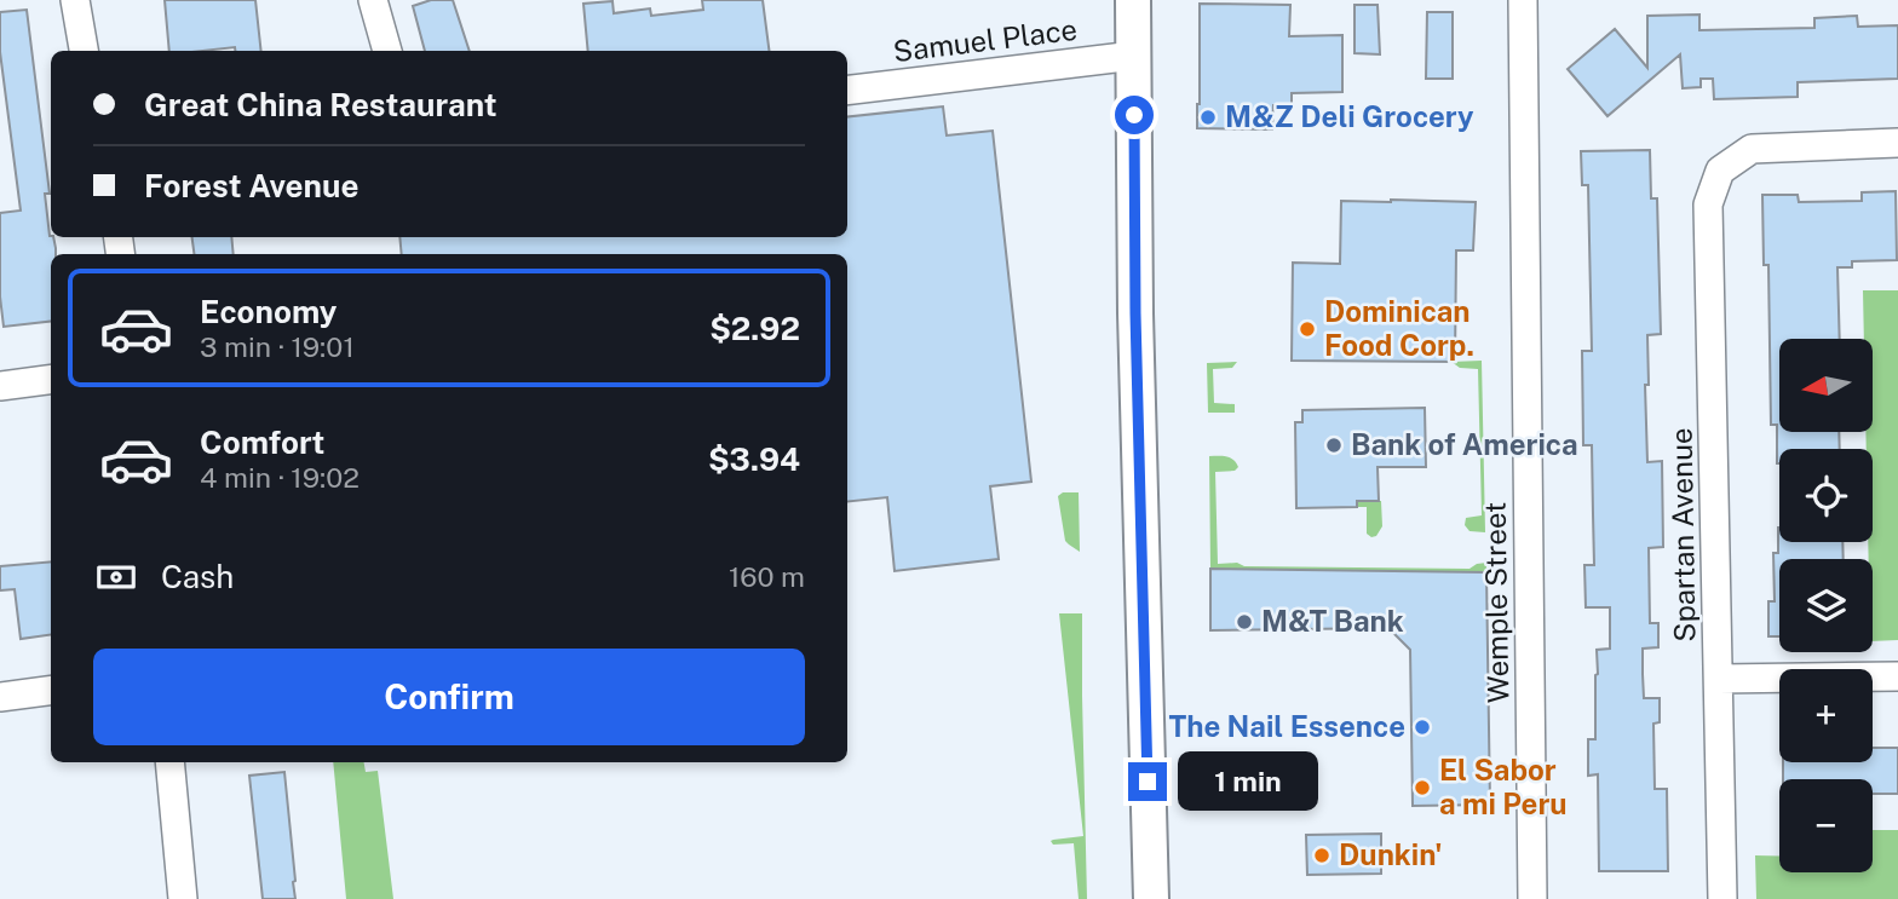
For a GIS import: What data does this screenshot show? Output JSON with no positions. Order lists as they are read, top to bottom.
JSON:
{
  "streets": {
    "street": ["Samuel Place", "Spartan Avenue", "Wemple Street"]
  },
  "places": [
    "M&Z Deli Grocery",
    "Dominican Food Corp.",
    "Bank of America",
    "M&T Bank",
    "The Nail Essence",
    "El Sabor a mi Peru",
    "Dunkin'"
  ],
  "north": "left",
  "page": {
    "banner": ["Great China Restaurant", "Forest Avenue"],
    "list": [
      {
        "name": "Economy",
        "note": "3 min · 19:01",
        "value": "$2.92"
      },
      {
        "name": "Comfort",
        "note": "4 min · 19:02",
        "value": "$3.94"
      }
    ],
    "map_buttons": ["+", "−"],
    "pay": ["Cash", "160 m"],
    "buttons": "Confirm",
    "bubble": "1 min"
  }
}
